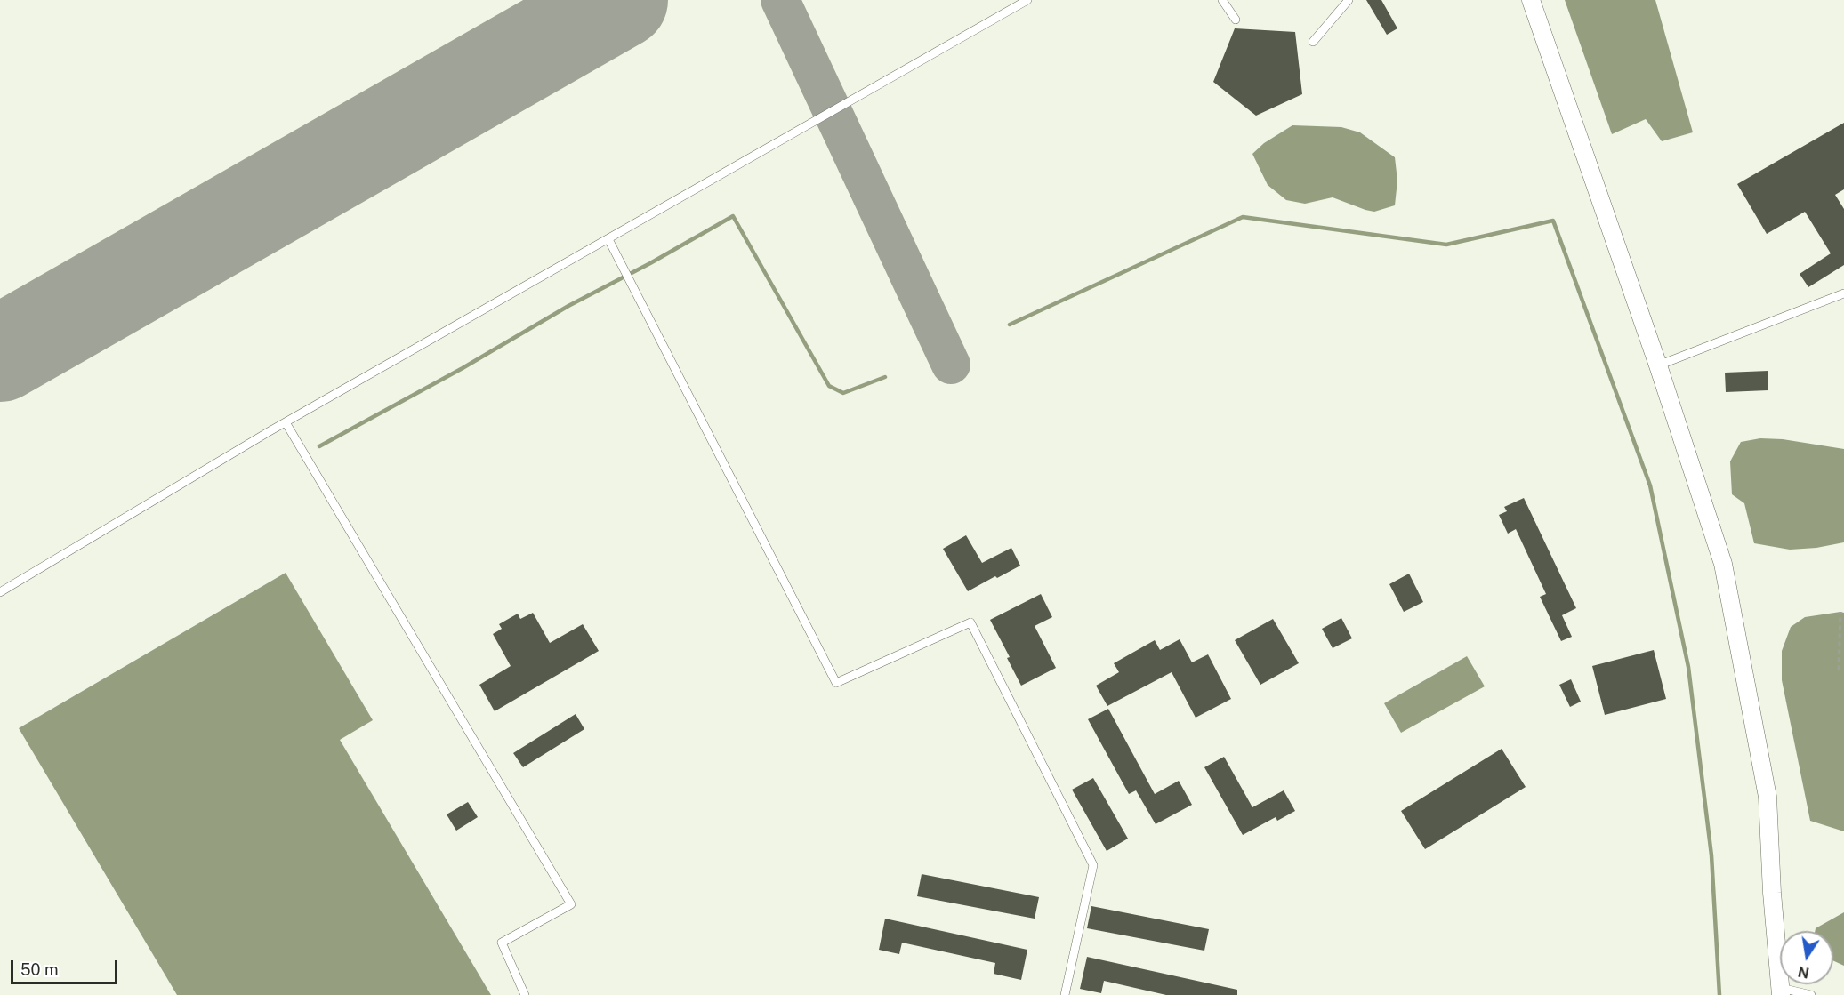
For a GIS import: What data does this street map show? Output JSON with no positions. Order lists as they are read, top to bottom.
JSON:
{
  "scale_bar": "50 m",
  "north": "bottom"
}
